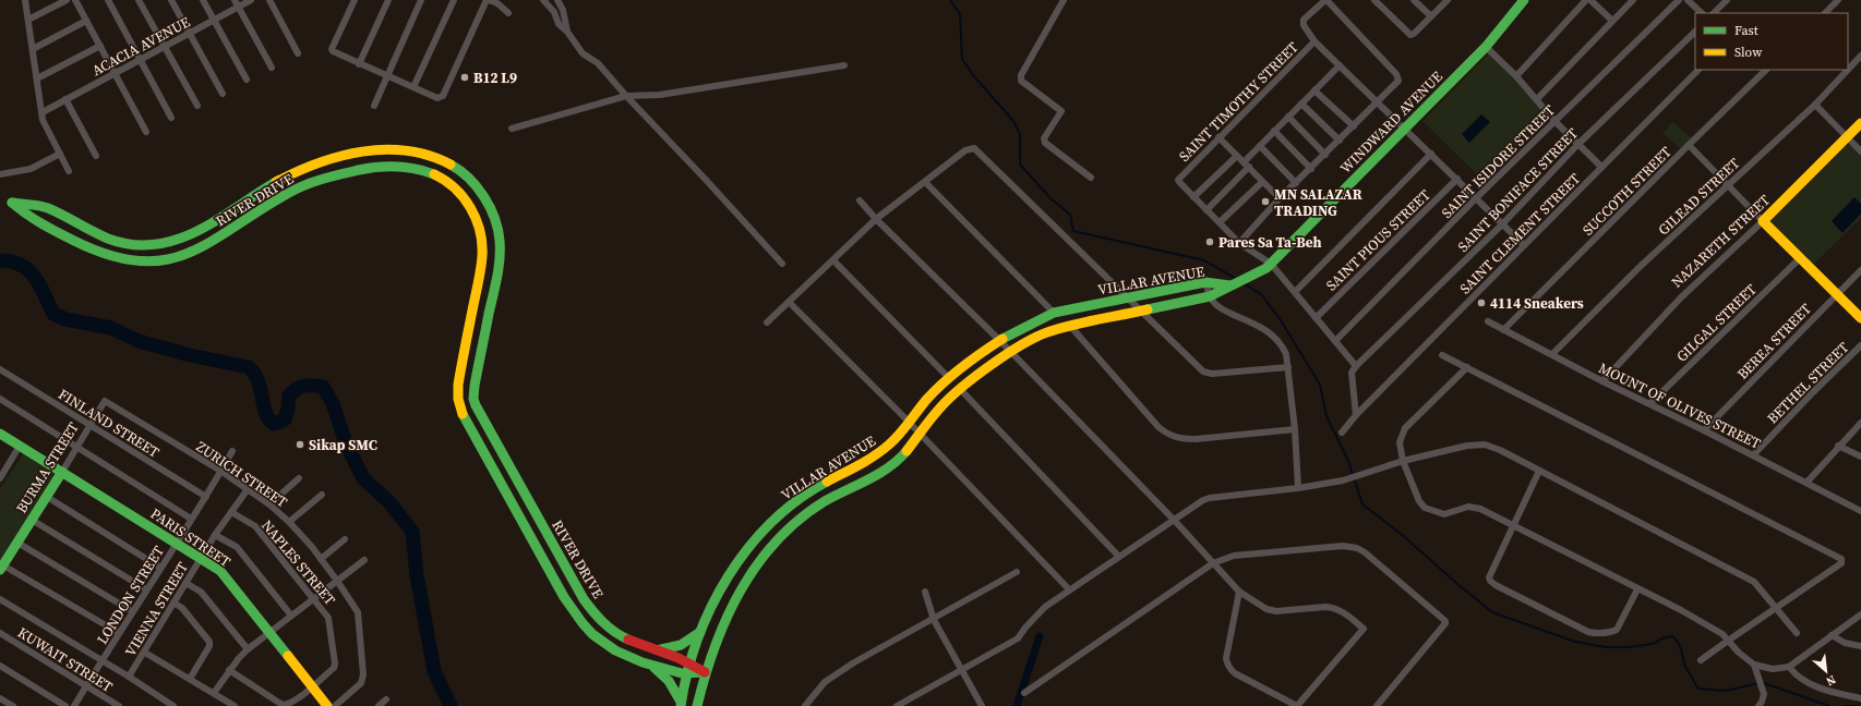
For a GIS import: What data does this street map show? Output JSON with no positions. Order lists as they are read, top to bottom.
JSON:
{
  "streets": {
    "street": [
      "ACACIA AVENUE",
      "SAINT TIMOTHY STREET",
      "WINDWARD AVENUE",
      "SAINT ISIDORE STREET",
      "SAINT BONIFACE STREET",
      "SUCCOTH STREET",
      "GILEAD STREET",
      "RIVER DRIVE",
      "SAINT CLEMENT STREET",
      "SAINT PIOUS STREET",
      "NAZARETH STREET",
      "VILLAR AVENUE",
      "GILGAL STREET",
      "BEREA STREET",
      "BETHEL STREET",
      "MOUNT OF OLIVES STREET",
      "FINLAND STREET",
      "BURMA STREET",
      "ZURICH STREET",
      "PARIS STREET",
      "NAPLES STREET",
      "LONDON STREET",
      "VIENNA STREET",
      "KUWAIT STREET"
    ]
  },
  "crossings": [
    ["WINDWARD AVENUE", "VILLAR AVENUE"],
    ["SUCCOTH STREET", "MOUNT OF OLIVES STREET"],
    ["GILEAD STREET", "MOUNT OF OLIVES STREET"],
    ["RIVER DRIVE", "VILLAR AVENUE"],
    ["NAZARETH STREET", "MOUNT OF OLIVES STREET"],
    ["GILGAL STREET", "MOUNT OF OLIVES STREET"],
    ["BEREA STREET", "MOUNT OF OLIVES STREET"],
    ["BETHEL STREET", "MOUNT OF OLIVES STREET"],
    ["FINLAND STREET", "BURMA STREET"],
    ["FINLAND STREET", "LONDON STREET"],
    ["BURMA STREET", "ZURICH STREET"],
    ["BURMA STREET", "PARIS STREET"],
    ["ZURICH STREET", "LONDON STREET"],
    ["ZURICH STREET", "VIENNA STREET"],
    ["PARIS STREET", "NAPLES STREET"],
    ["PARIS STREET", "LONDON STREET"],
    ["PARIS STREET", "VIENNA STREET"],
    ["NAPLES STREET", "VIENNA STREET"],
    ["LONDON STREET", "KUWAIT STREET"]
  ],
  "places": [
    "B12 L9",
    "MN SALAZAR TRADING",
    "Pares Sa Ta-Beh",
    "4114 Sneakers",
    "Sikap SMC"
  ],
  "legend": ["Fast", "Slow"],
  "north": "bottom right"
}
